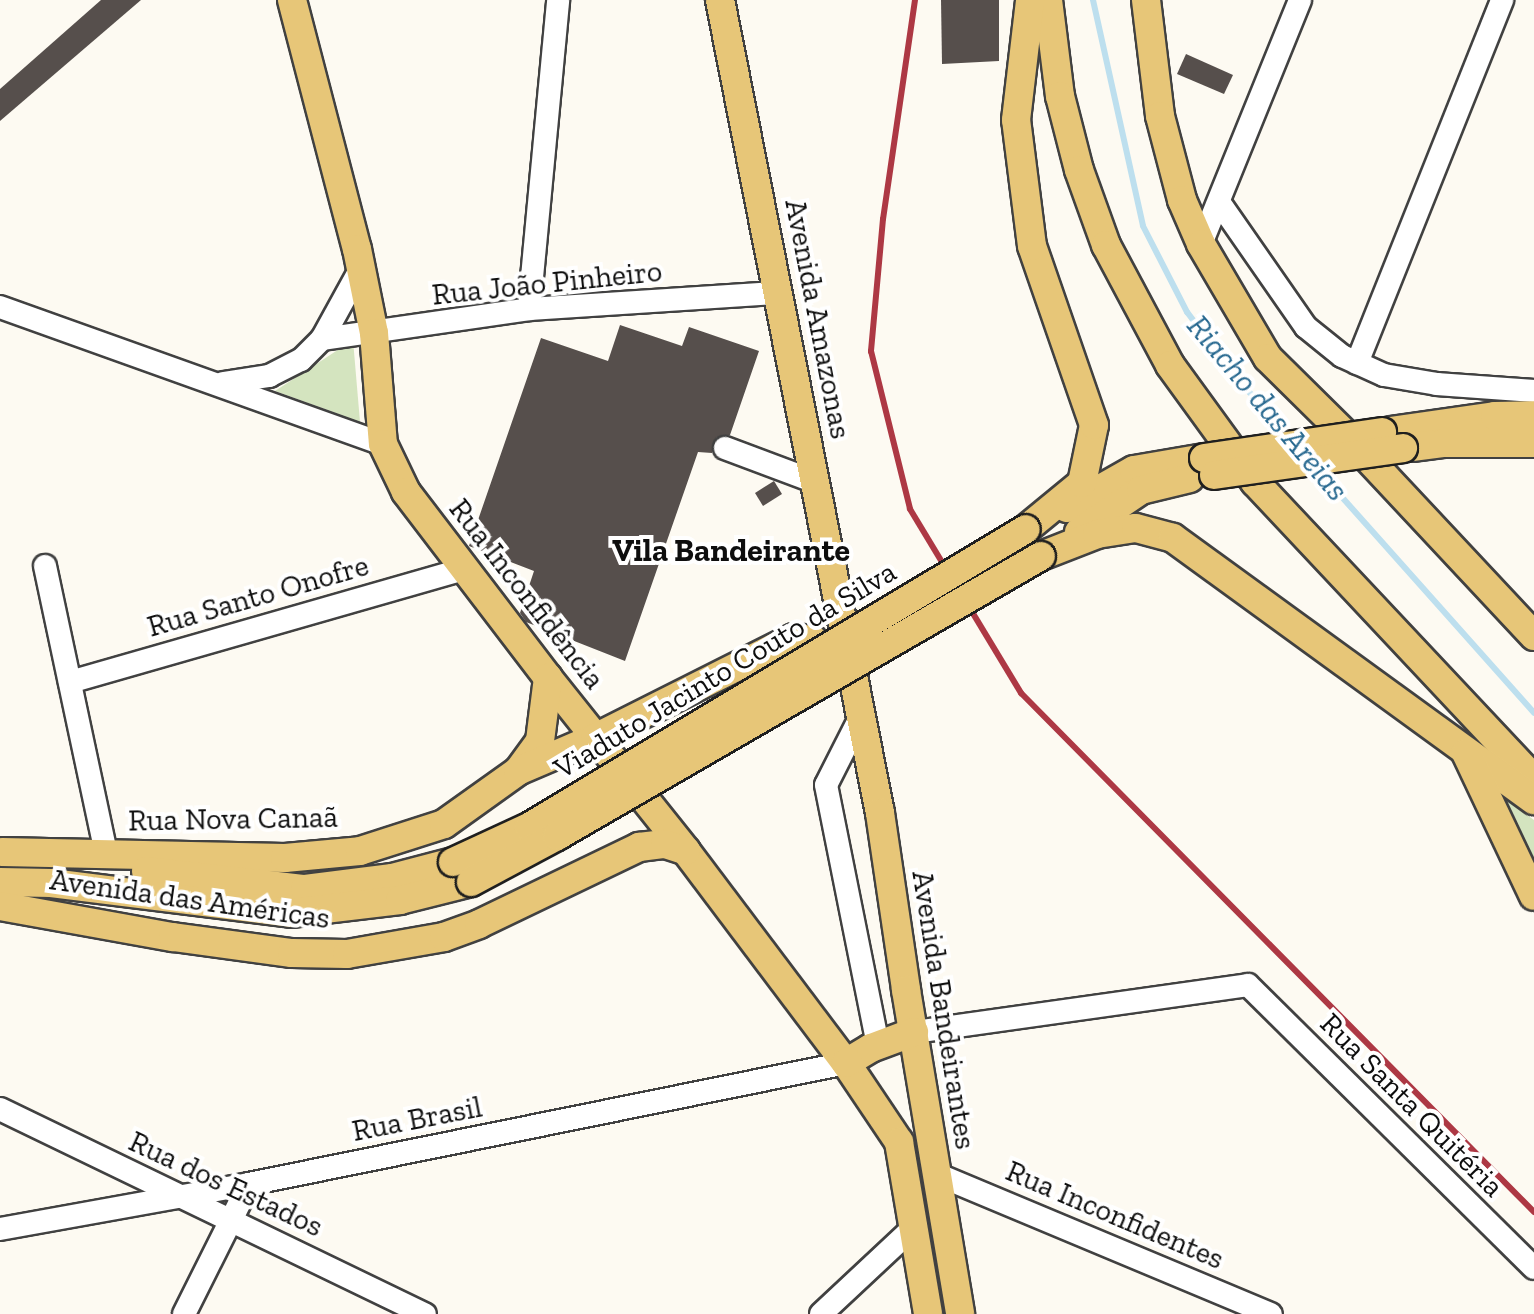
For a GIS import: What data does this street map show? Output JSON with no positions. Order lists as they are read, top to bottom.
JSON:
{
  "streets": {
    "main road": [
      "Avenida Amazonas",
      "Rua Inconfidência",
      "Viaduto Jacinto Couto da Silva",
      "Rua Nova Canaã",
      "Avenida das Américas",
      "Avenida Bandeirantes"
    ],
    "street": [
      "Rua João Pinheiro",
      "Rua Santo Onofre",
      "Rua Santa Quitéria",
      "Rua Brasil",
      "Rua dos Estados",
      "Rua Inconfidentes"
    ]
  },
  "crossings": [
    ["Rua João Pinheiro", "Avenida Amazonas"],
    ["Rua João Pinheiro", "Rua Inconfidência"],
    ["Avenida Amazonas", "Avenida Bandeirantes"],
    ["Rua Inconfidência", "Rua Santo Onofre"],
    ["Rua Inconfidência", "Rua Nova Canaã"],
    ["Rua Inconfidência", "Avenida das Américas"],
    ["Rua Inconfidência", "Rua Brasil"],
    ["Viaduto Jacinto Couto da Silva", "Avenida das Américas"],
    ["Rua Nova Canaã", "Avenida das Américas"],
    ["Rua Nova Canaã", "Avenida Bandeirantes"],
    ["Avenida Bandeirantes", "Rua Santa Quitéria"],
    ["Avenida Bandeirantes", "Rua Inconfidentes"],
    ["Rua Brasil", "Rua dos Estados"]
  ],
  "districts": ["Vila Bandeirante"],
  "water": ["Riacho das Areias"]
}
